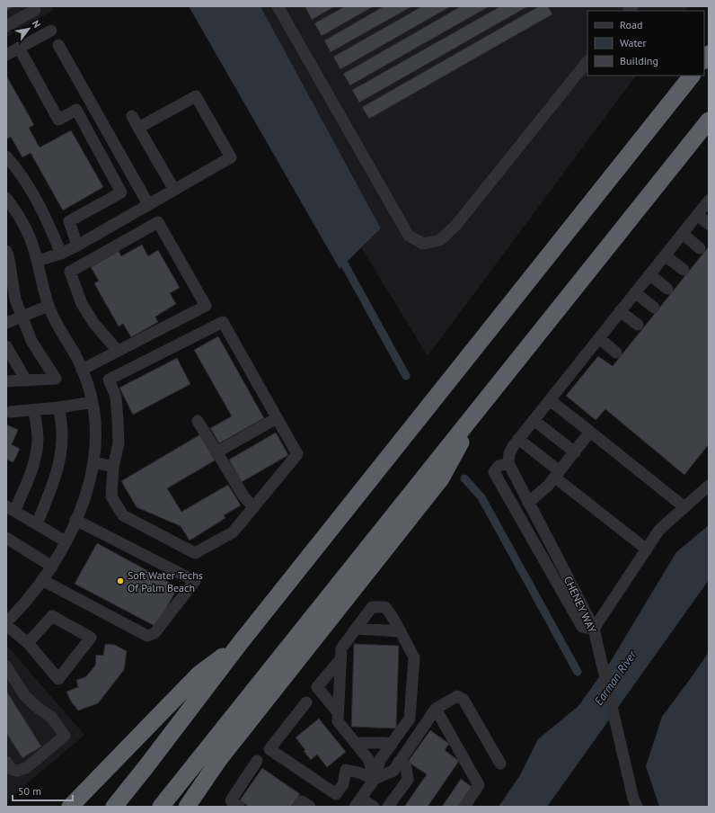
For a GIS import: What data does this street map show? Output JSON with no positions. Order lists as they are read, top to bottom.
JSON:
{
  "streets": {
    "street": ["CHENEY WAY"]
  },
  "water": ["Earman River"],
  "places": ["Soft Water Techs Of Palm Beach"],
  "legend": ["Road", "Water", "Building"],
  "scale_bar": "50 m",
  "north": "top right"
}
